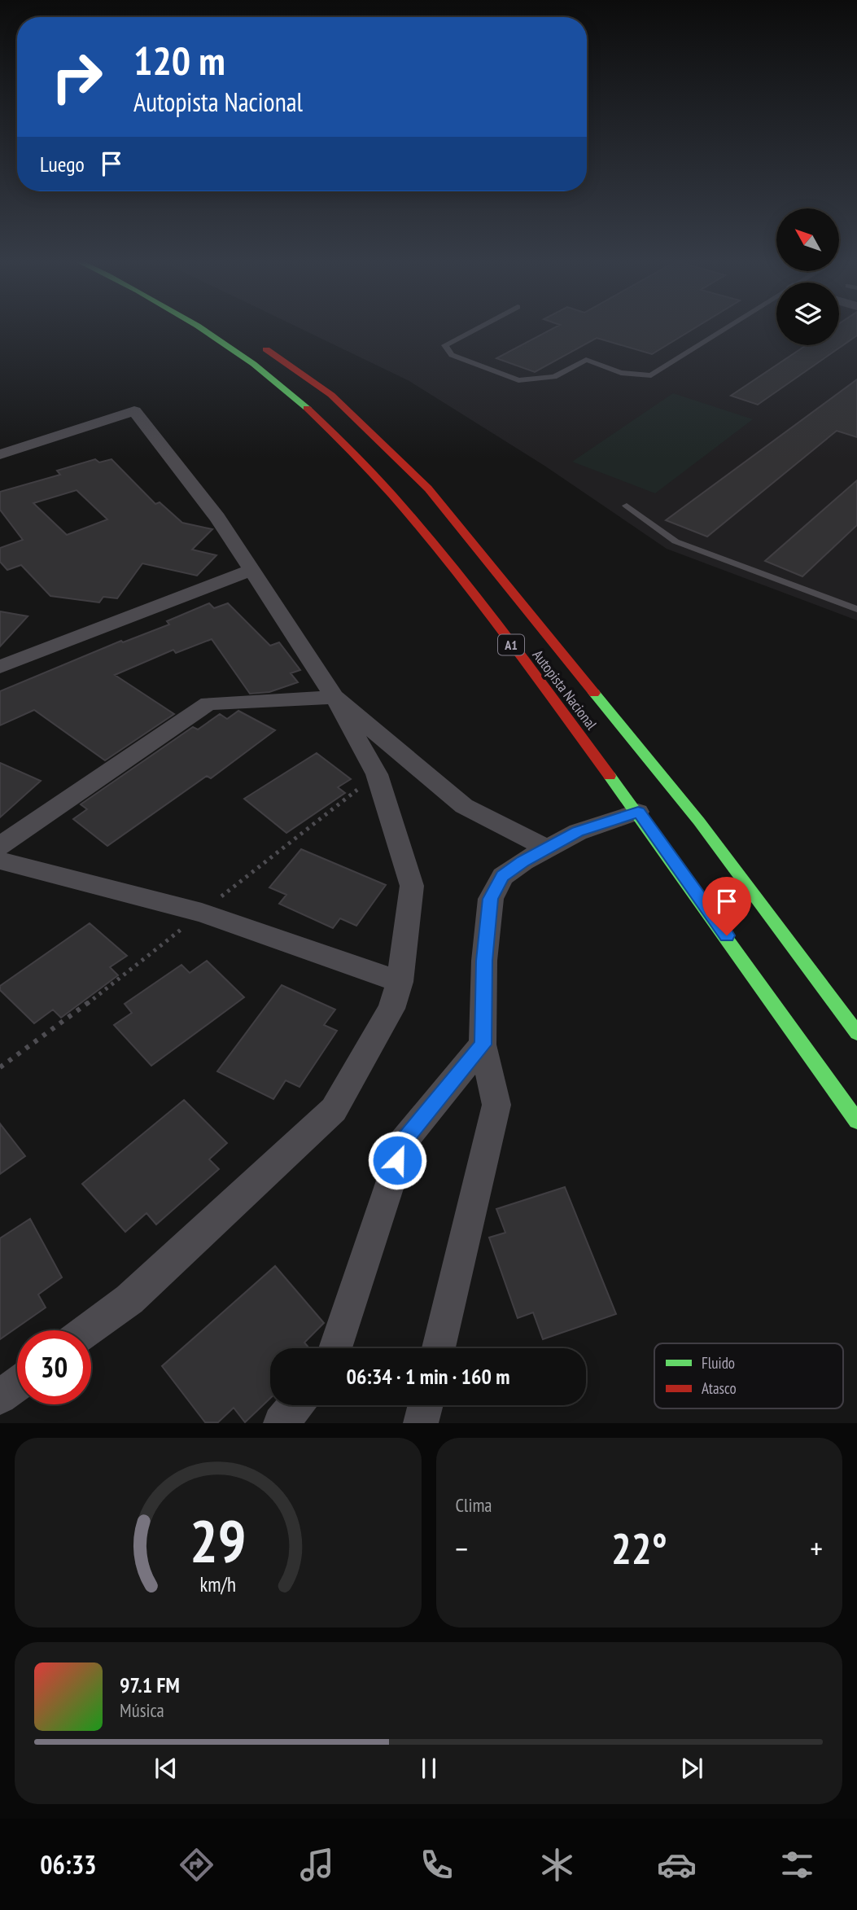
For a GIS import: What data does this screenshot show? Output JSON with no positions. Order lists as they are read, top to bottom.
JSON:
{
  "streets": {
    "highway": ["A1", "Autopista Nacional"]
  },
  "legend": ["Fluido", "Atasco"],
  "north": "top left",
  "page": {
    "turn": ["120 m", "Autopista Nacional"],
    "then": "Luego",
    "limit": "30",
    "trip": "06:34 · 1 min · 160 m",
    "tile": "Clima",
    "heat": ["−", "22°", "+"],
    "song": ["97.1 FM", "Música"],
    "tabs": "06:33",
    "gauge": ["29", "km/h"]
  }
}
